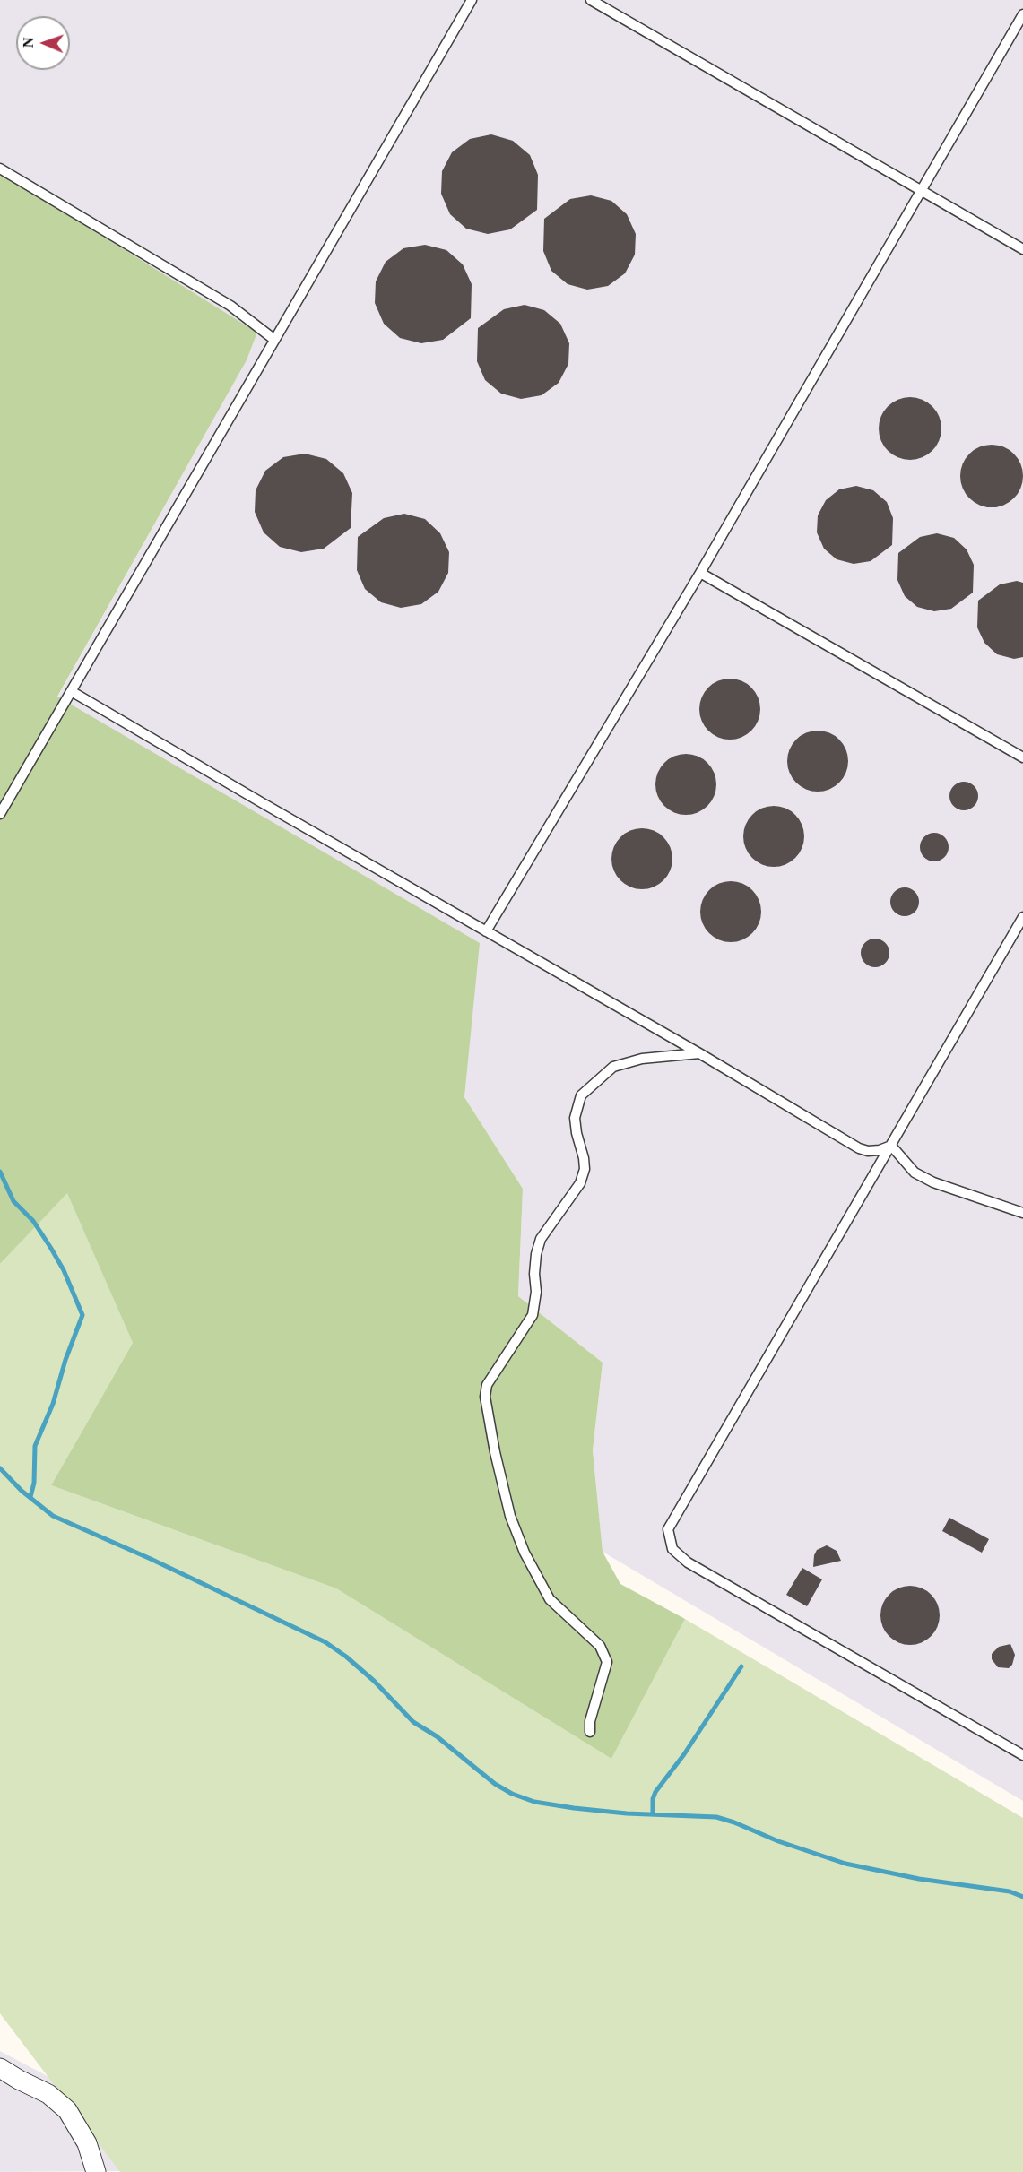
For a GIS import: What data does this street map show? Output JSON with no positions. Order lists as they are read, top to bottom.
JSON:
{
  "north": "left"
}
